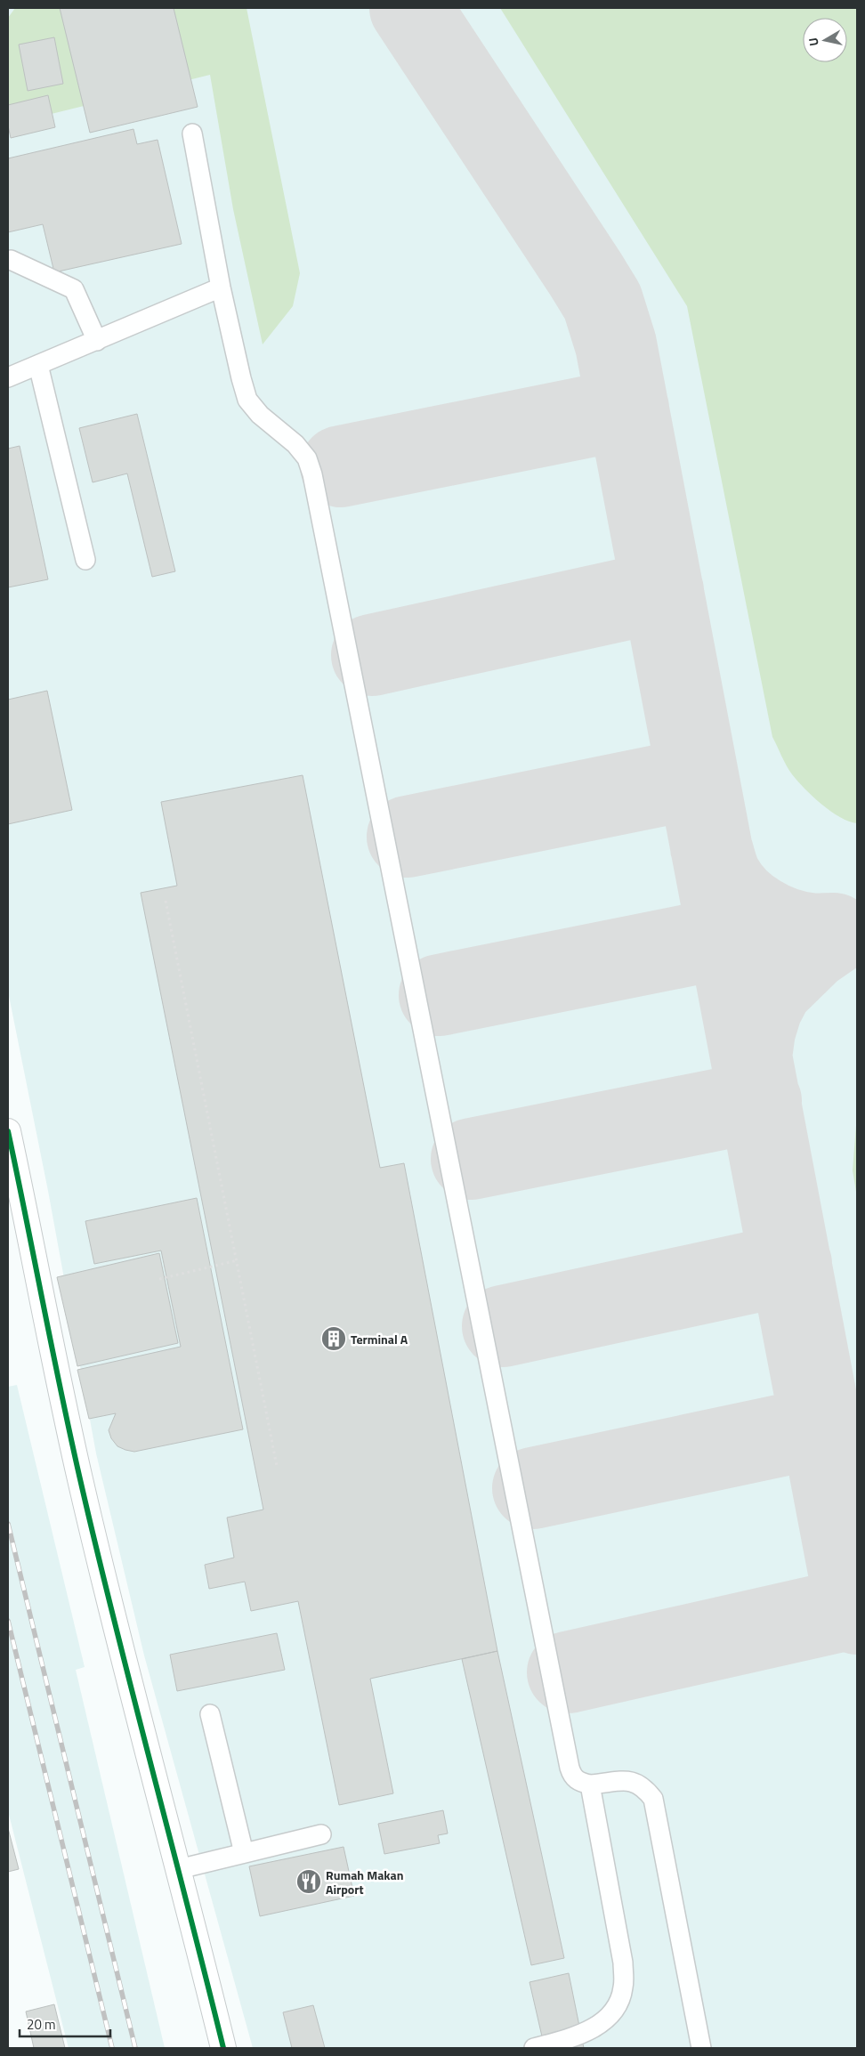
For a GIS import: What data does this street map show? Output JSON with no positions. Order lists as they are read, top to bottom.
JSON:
{
  "places": {
    "building": ["Terminal A"],
    "restaurant": ["Rumah Makan Airport"]
  },
  "scale_bar": "20 m",
  "north": "left"
}
